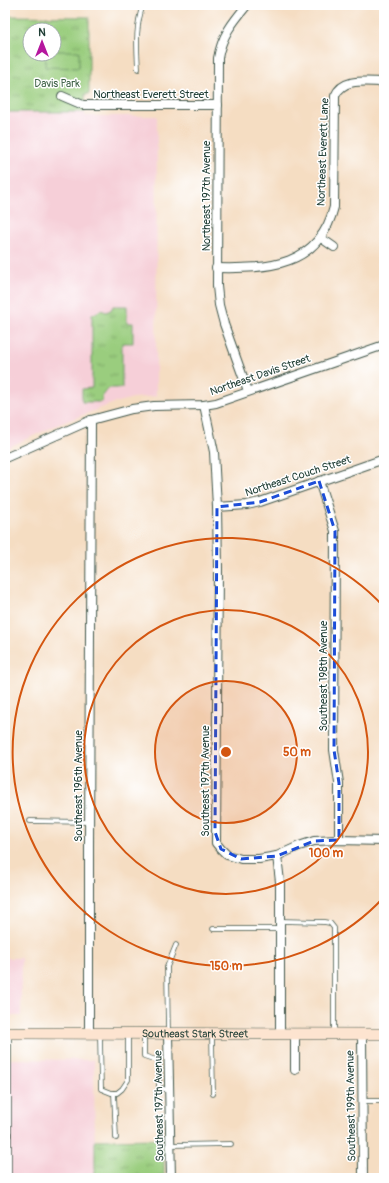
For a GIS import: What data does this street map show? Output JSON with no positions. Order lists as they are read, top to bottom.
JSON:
{
  "streets": {
    "main road": ["Southeast Stark Street"],
    "street": [
      "Northeast Everett Street",
      "Northeast Everett Lane",
      "Northeast 197th Avenue",
      "Northeast Davis Street",
      "Northeast Couch Street",
      "Southeast 198th Avenue",
      "Southeast 197th Avenue",
      "Southeast 196th Avenue",
      "Southeast 199th Avenue"
    ]
  },
  "crossings": [
    ["Northeast Everett Street", "Northeast 197th Avenue"],
    ["Northeast Everett Lane", "Northeast 197th Avenue"],
    ["Northeast 197th Avenue", "Northeast Davis Street"],
    ["Northeast Davis Street", "Southeast 196th Avenue"],
    ["Northeast Couch Street", "Southeast 198th Avenue"],
    ["Northeast Couch Street", "Southeast 197th Avenue"],
    ["Southeast 197th Avenue", "Southeast Stark Street"],
    ["Southeast 196th Avenue", "Southeast Stark Street"],
    ["Southeast Stark Street", "Southeast 199th Avenue"]
  ],
  "parks": ["Davis Park"],
  "north": "top",
  "rings": ["50 m", "100 m", "150 m"]
}
